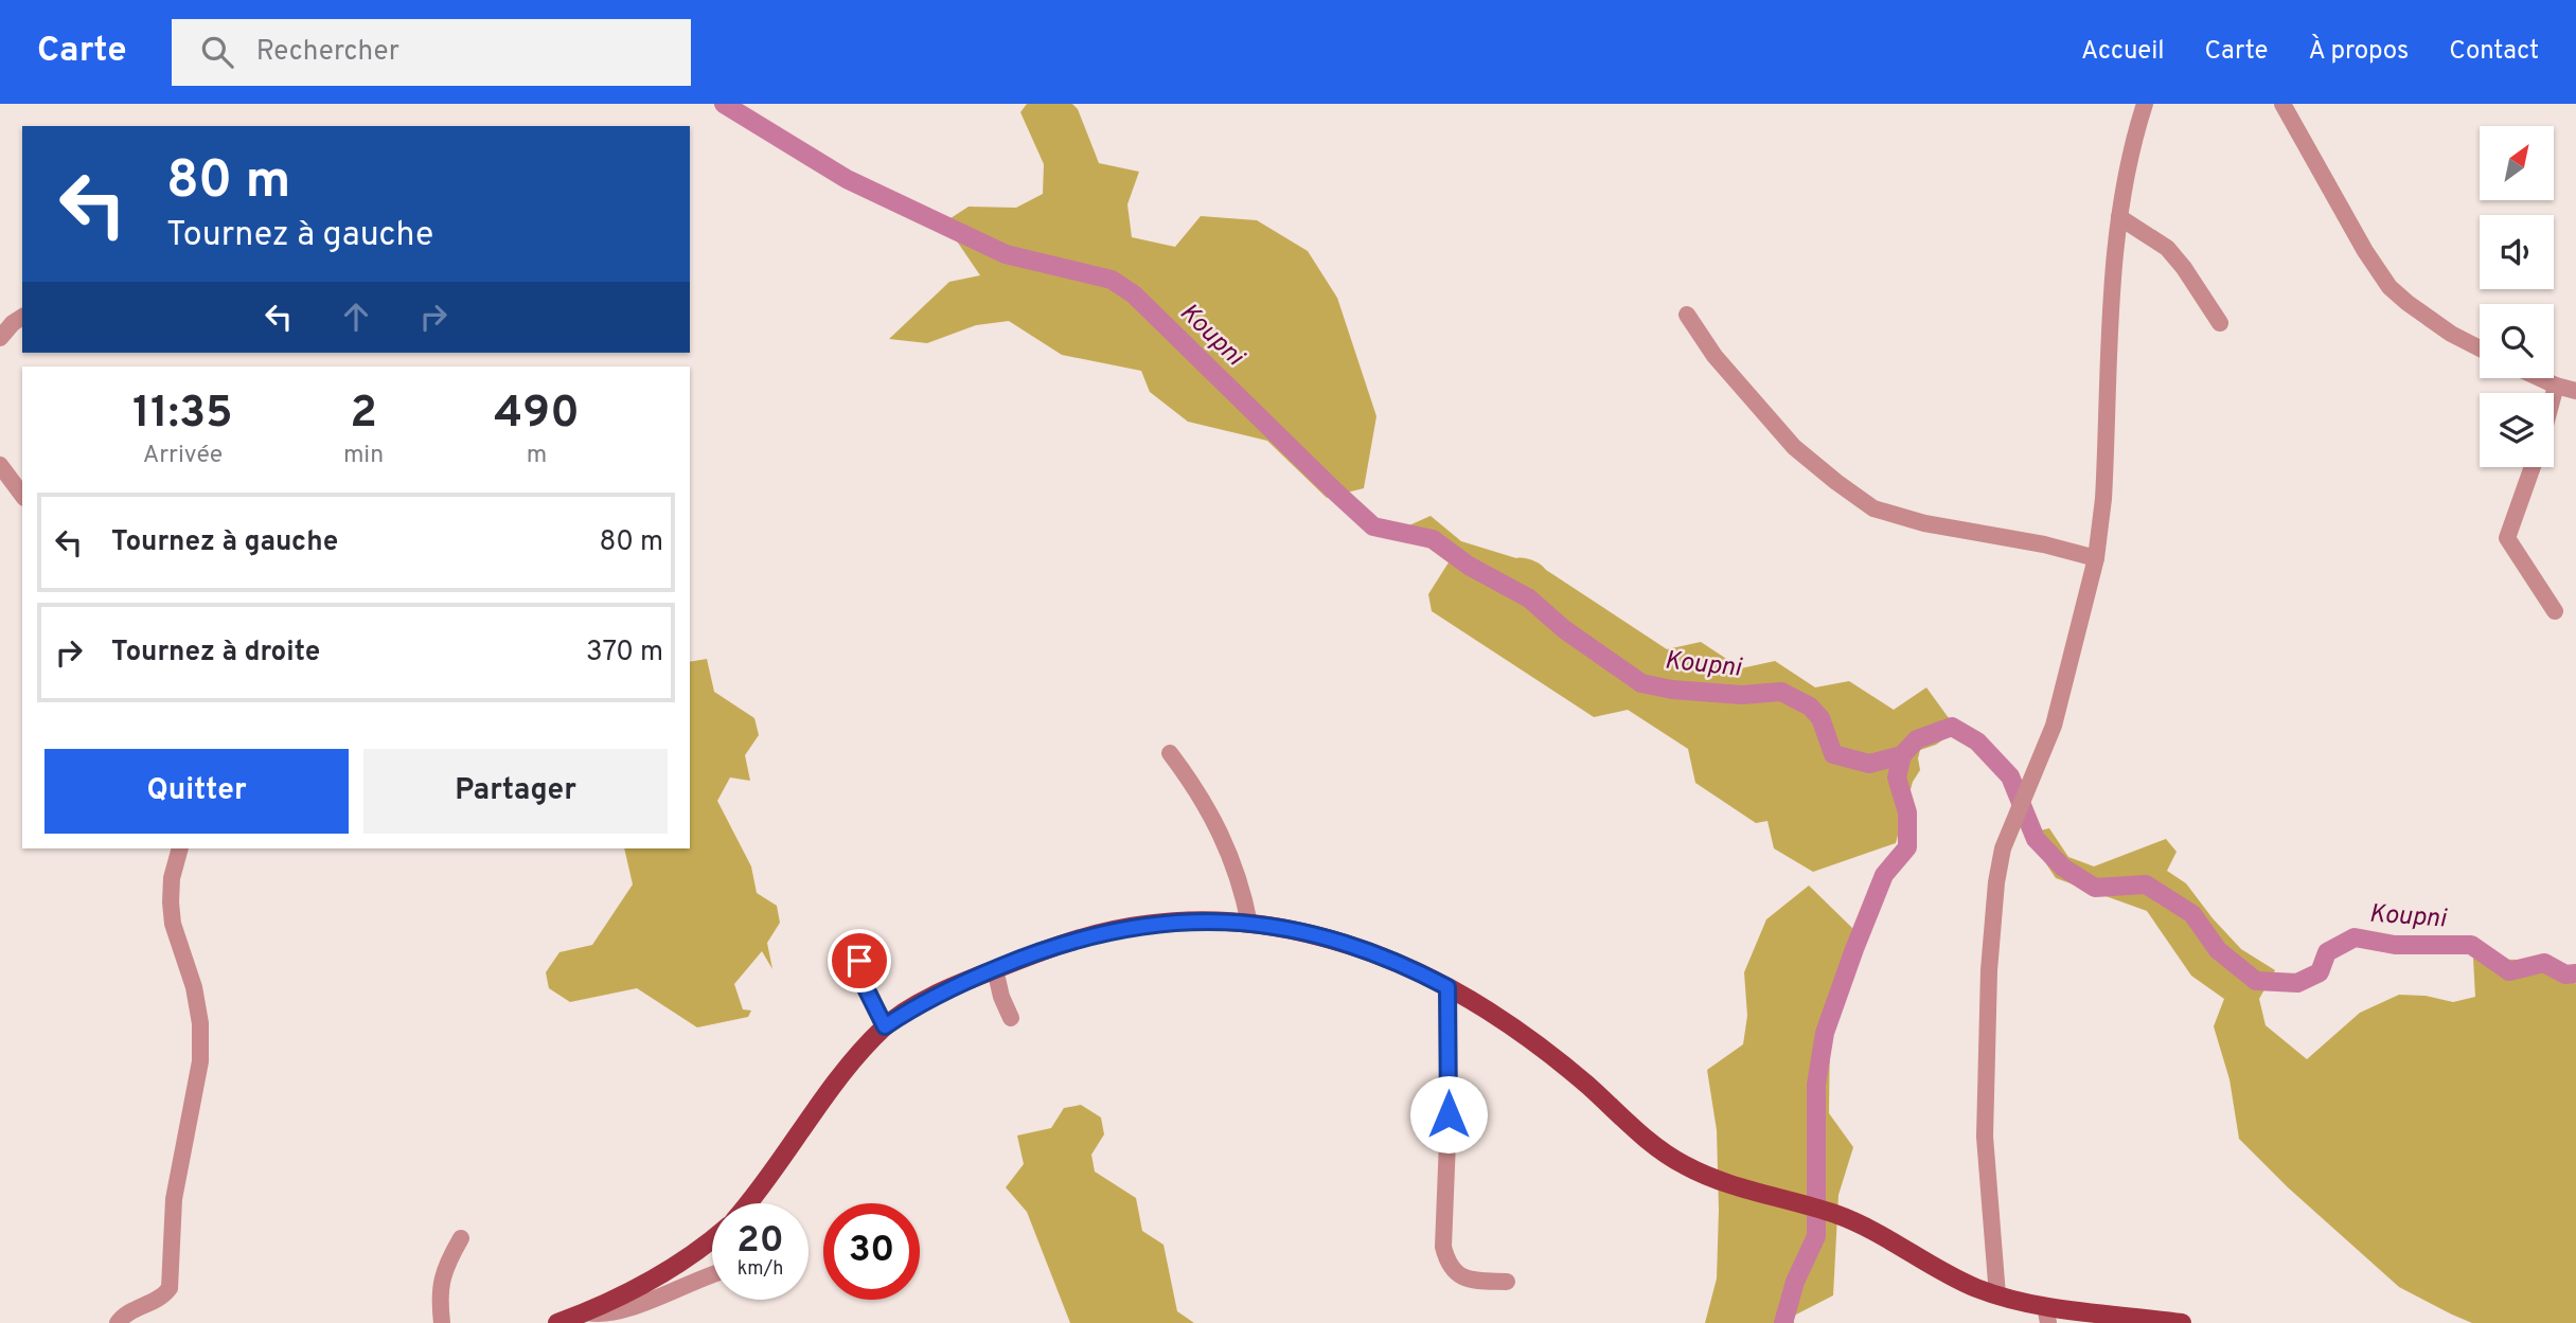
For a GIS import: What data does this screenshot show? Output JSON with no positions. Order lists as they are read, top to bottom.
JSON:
{
  "water": ["Koupni"],
  "north": "top right",
  "page": {
    "header": "Carte",
    "search": "Rechercher",
    "nav": [
      "Accueil",
      "Carte",
      "À propos",
      "Contact"
    ],
    "turn": ["80 m", "Tournez à gauche"],
    "eta": [
      "11:35",
      "Arrivée",
      "2",
      "min",
      "490",
      "m"
    ],
    "list": [
      {
        "name": "Tournez à gauche",
        "value": "80 m"
      },
      {
        "name": "Tournez à droite",
        "value": "370 m"
      }
    ],
    "buttons": ["Quitter", "Partager"],
    "speed": "20 km/h",
    "limit": "30"
  }
}
